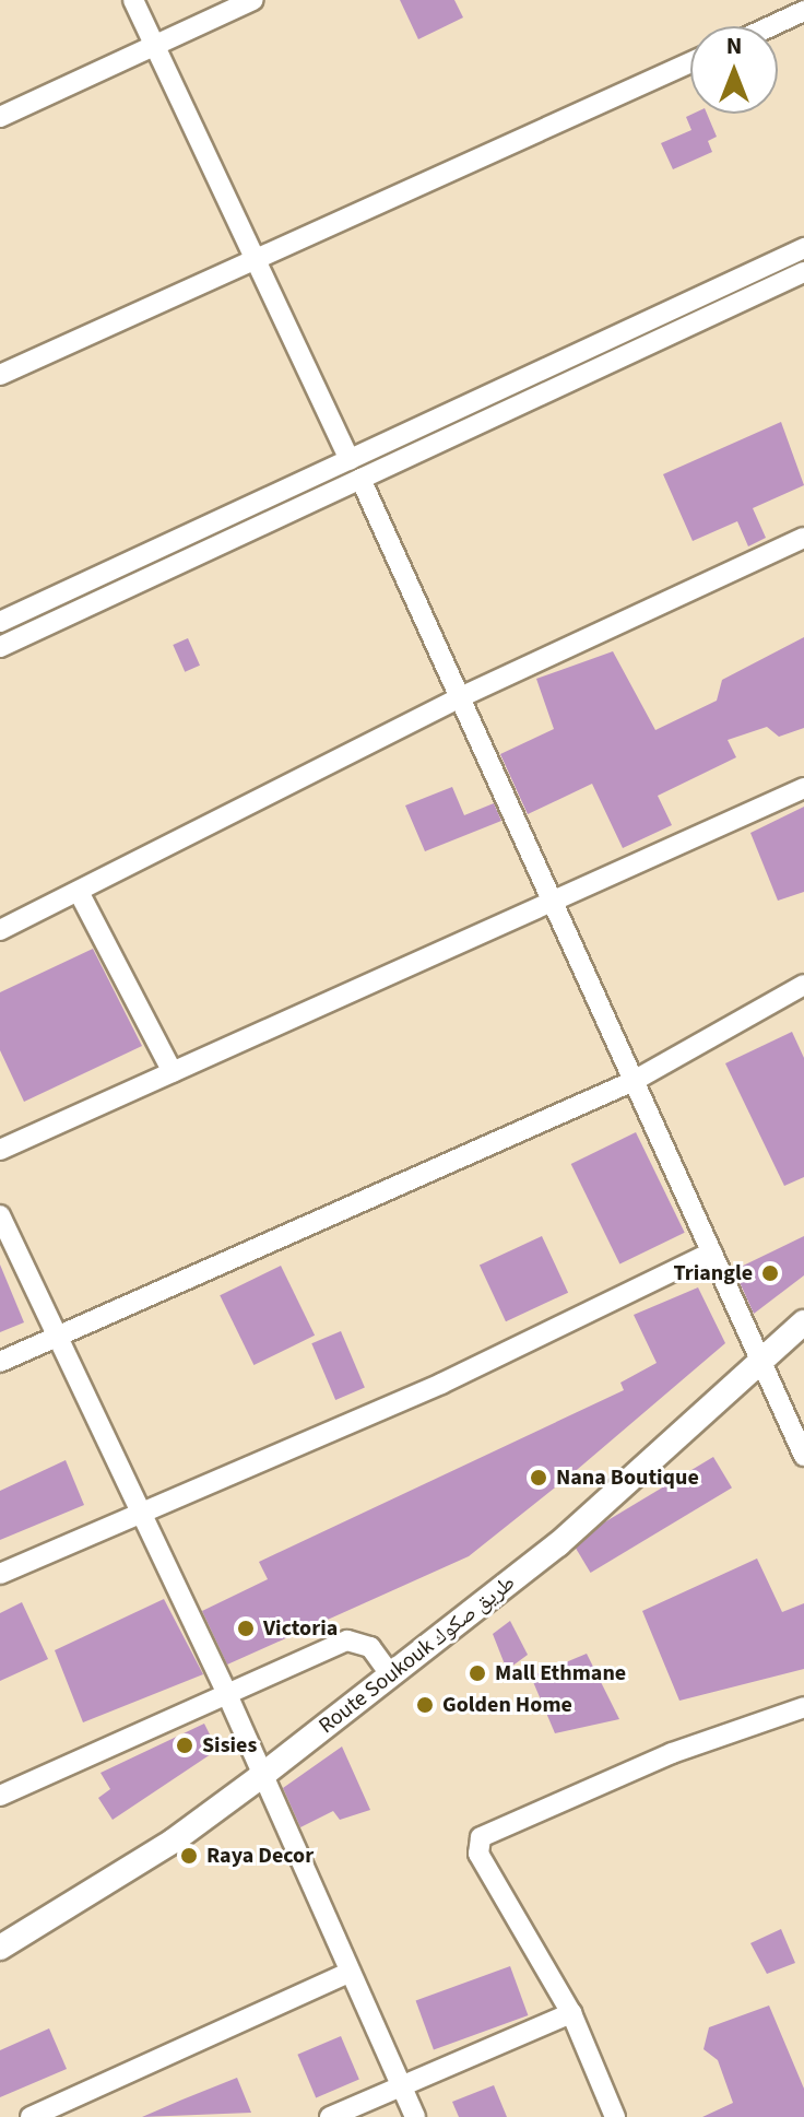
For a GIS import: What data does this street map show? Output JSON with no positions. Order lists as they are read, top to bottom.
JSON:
{
  "streets": {
    "street": ["Route Soukouk طريق صكوك"]
  },
  "places": [
    "Triangle",
    "Nana Boutique",
    "Victoria",
    "Mall Ethmane",
    "Golden Home",
    "Sisies",
    "Raya Decor"
  ],
  "north": "top"
}
